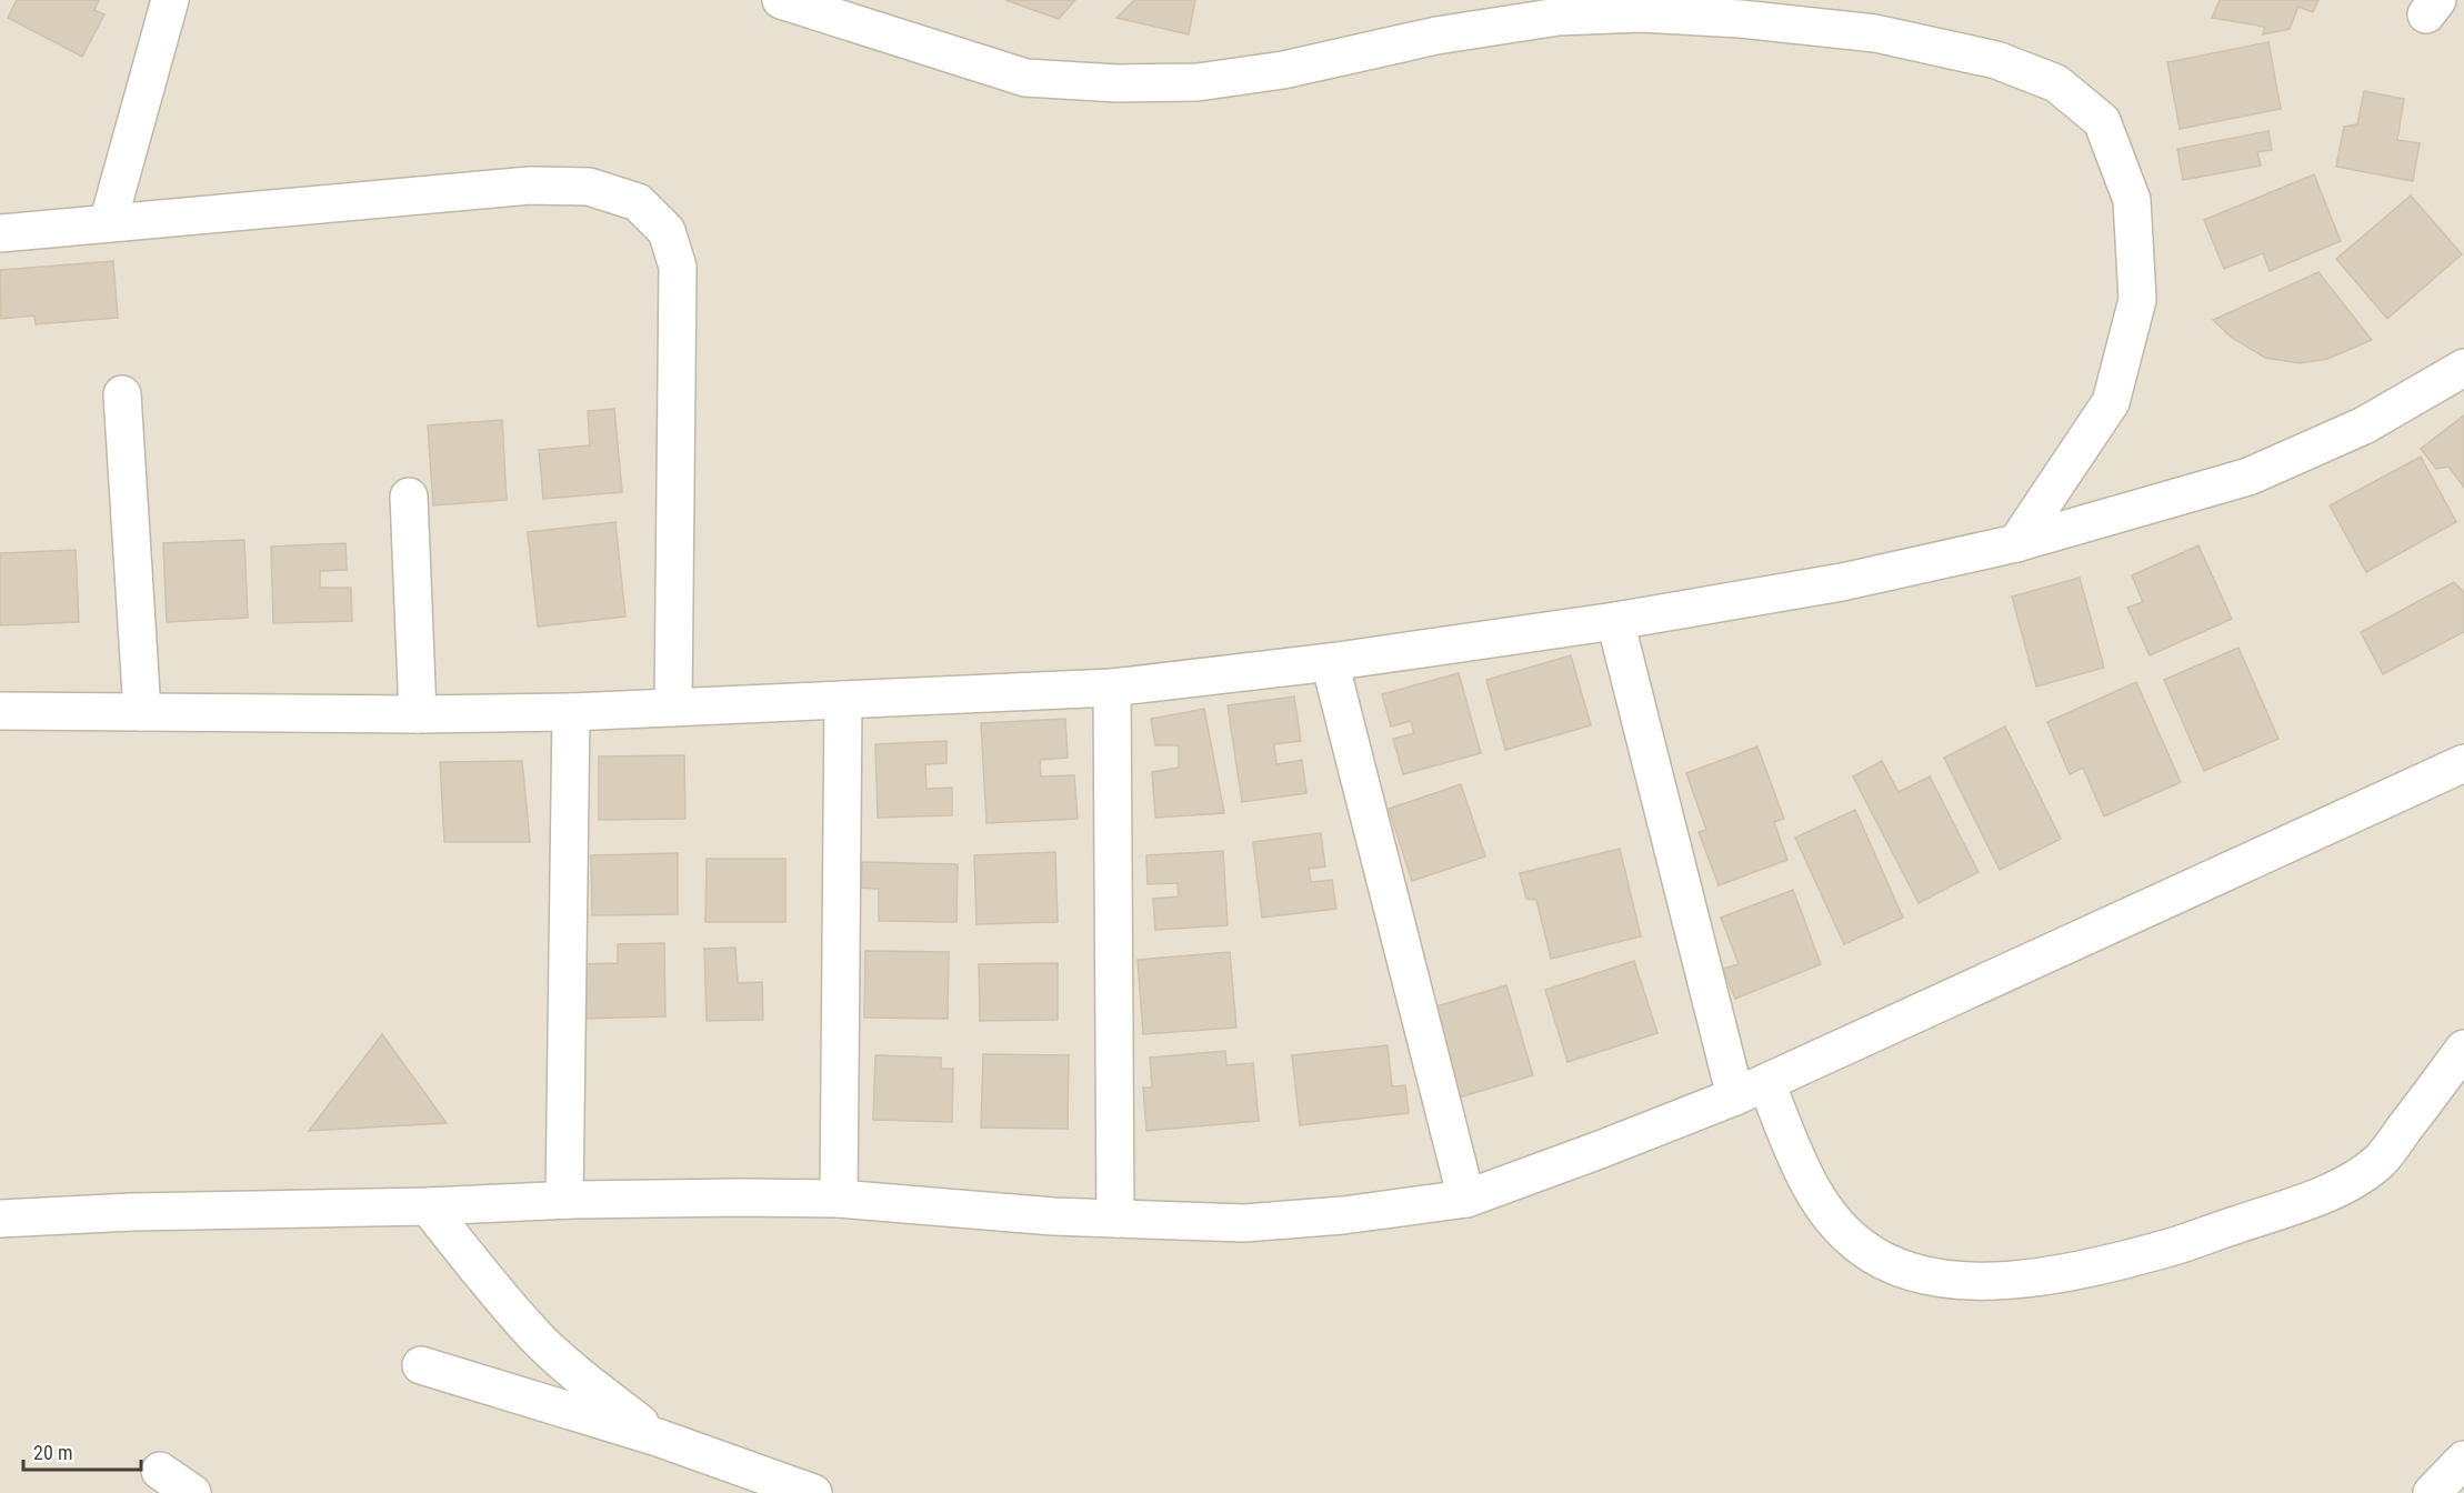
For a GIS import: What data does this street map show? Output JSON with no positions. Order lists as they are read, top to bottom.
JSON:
{
  "scale_bar": "20 m"
}
